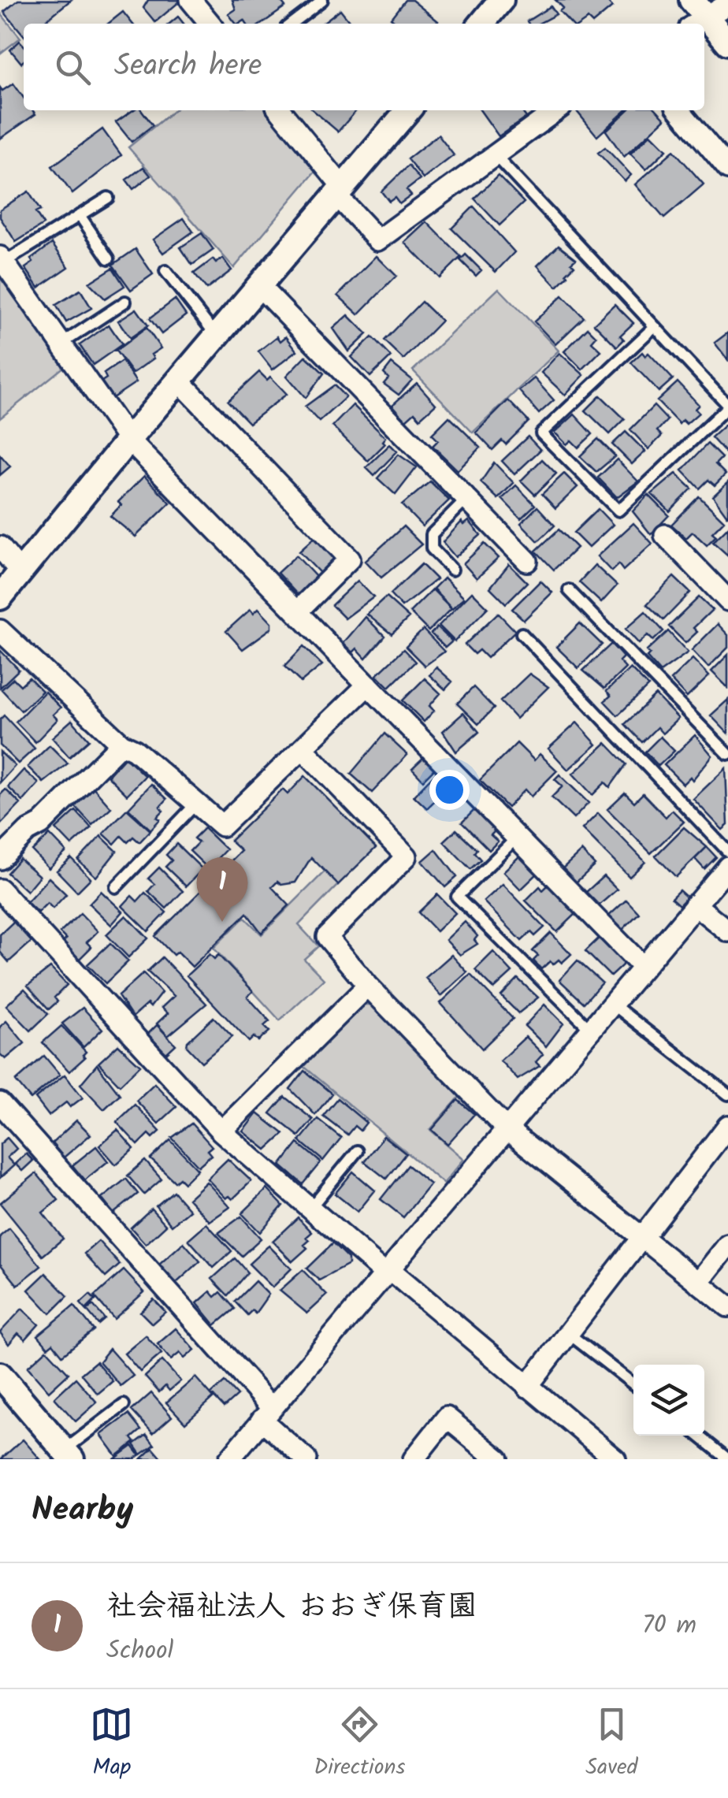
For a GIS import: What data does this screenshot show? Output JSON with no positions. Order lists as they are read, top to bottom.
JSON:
{
  "page": {
    "search": "Search here",
    "pins": "1",
    "heading": "Nearby",
    "list": [
      {
        "mark": "1",
        "name": "社会福祉法人 おおぎ保育園",
        "note": "School",
        "value": "70 m"
      }
    ],
    "nav": ["Map", "Directions", "Saved"]
  }
}
